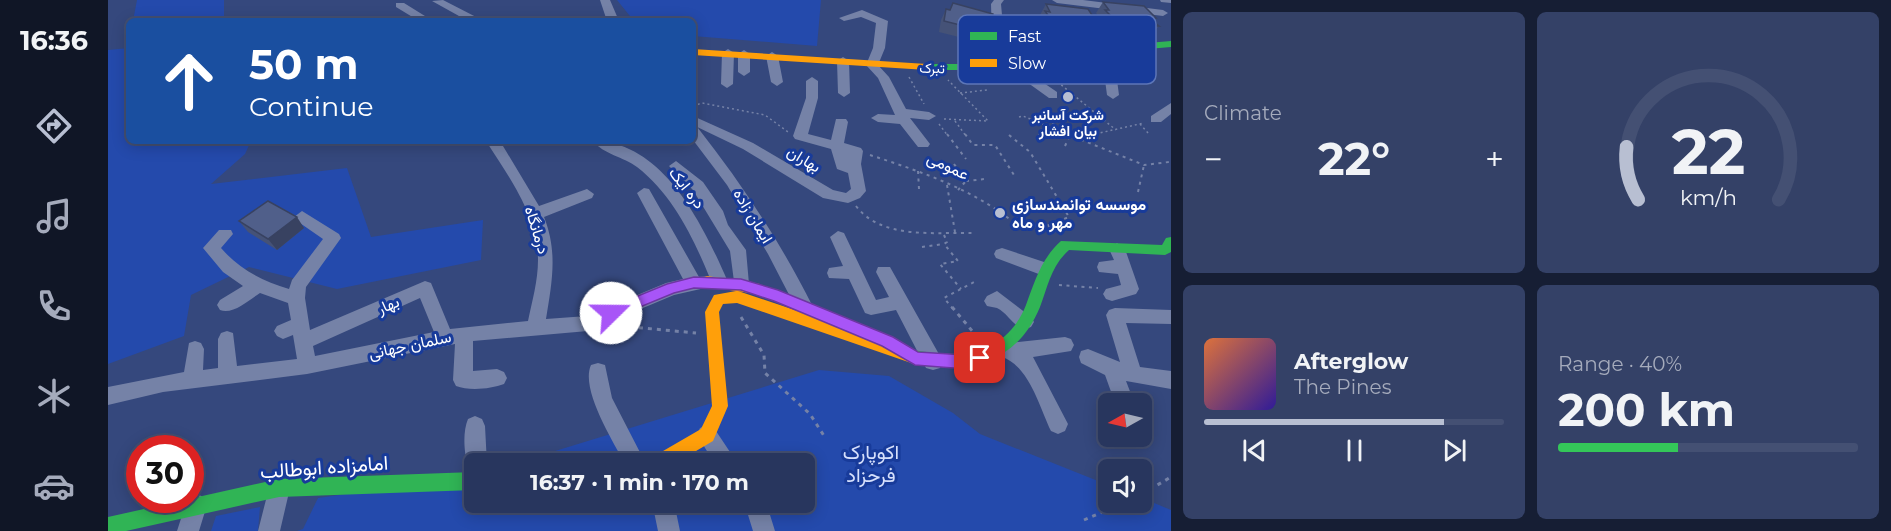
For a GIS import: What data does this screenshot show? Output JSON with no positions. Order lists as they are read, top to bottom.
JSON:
{
  "streets": {
    "street": [
      "تبرک",
      "بهاران",
      "دره ایک",
      "ایمان زاده",
      "درمانگاه",
      "بهار",
      "سلمان جهانی",
      "امامزاده ابوطالب"
    ],
    "path": ["عمومی"]
  },
  "crossings": [
    ["دره ایک", "سلمان جهانی"],
    ["درمانگاه", "سلمان جهانی"],
    ["بهار", "سلمان جهانی"]
  ],
  "parks": ["اکوپارک فرحزاد"],
  "places": ["شرکت آسانبر بیان افشار", "موسسه توانمندسازی مهر و ماه"],
  "legend": ["Fast", "Slow"],
  "north": "left",
  "page": {
    "tabs": "16:36",
    "tile": [
      "Climate",
      ["Range · 40%", "200 km"]
    ],
    "turn": ["50 m", "Continue"],
    "heat": ["−", "22°", "+"],
    "song": ["Afterglow", "The Pines"],
    "limit": "30",
    "trip": "16:37 · 1 min · 170 m",
    "gauge": ["22", "km/h"]
  }
}
